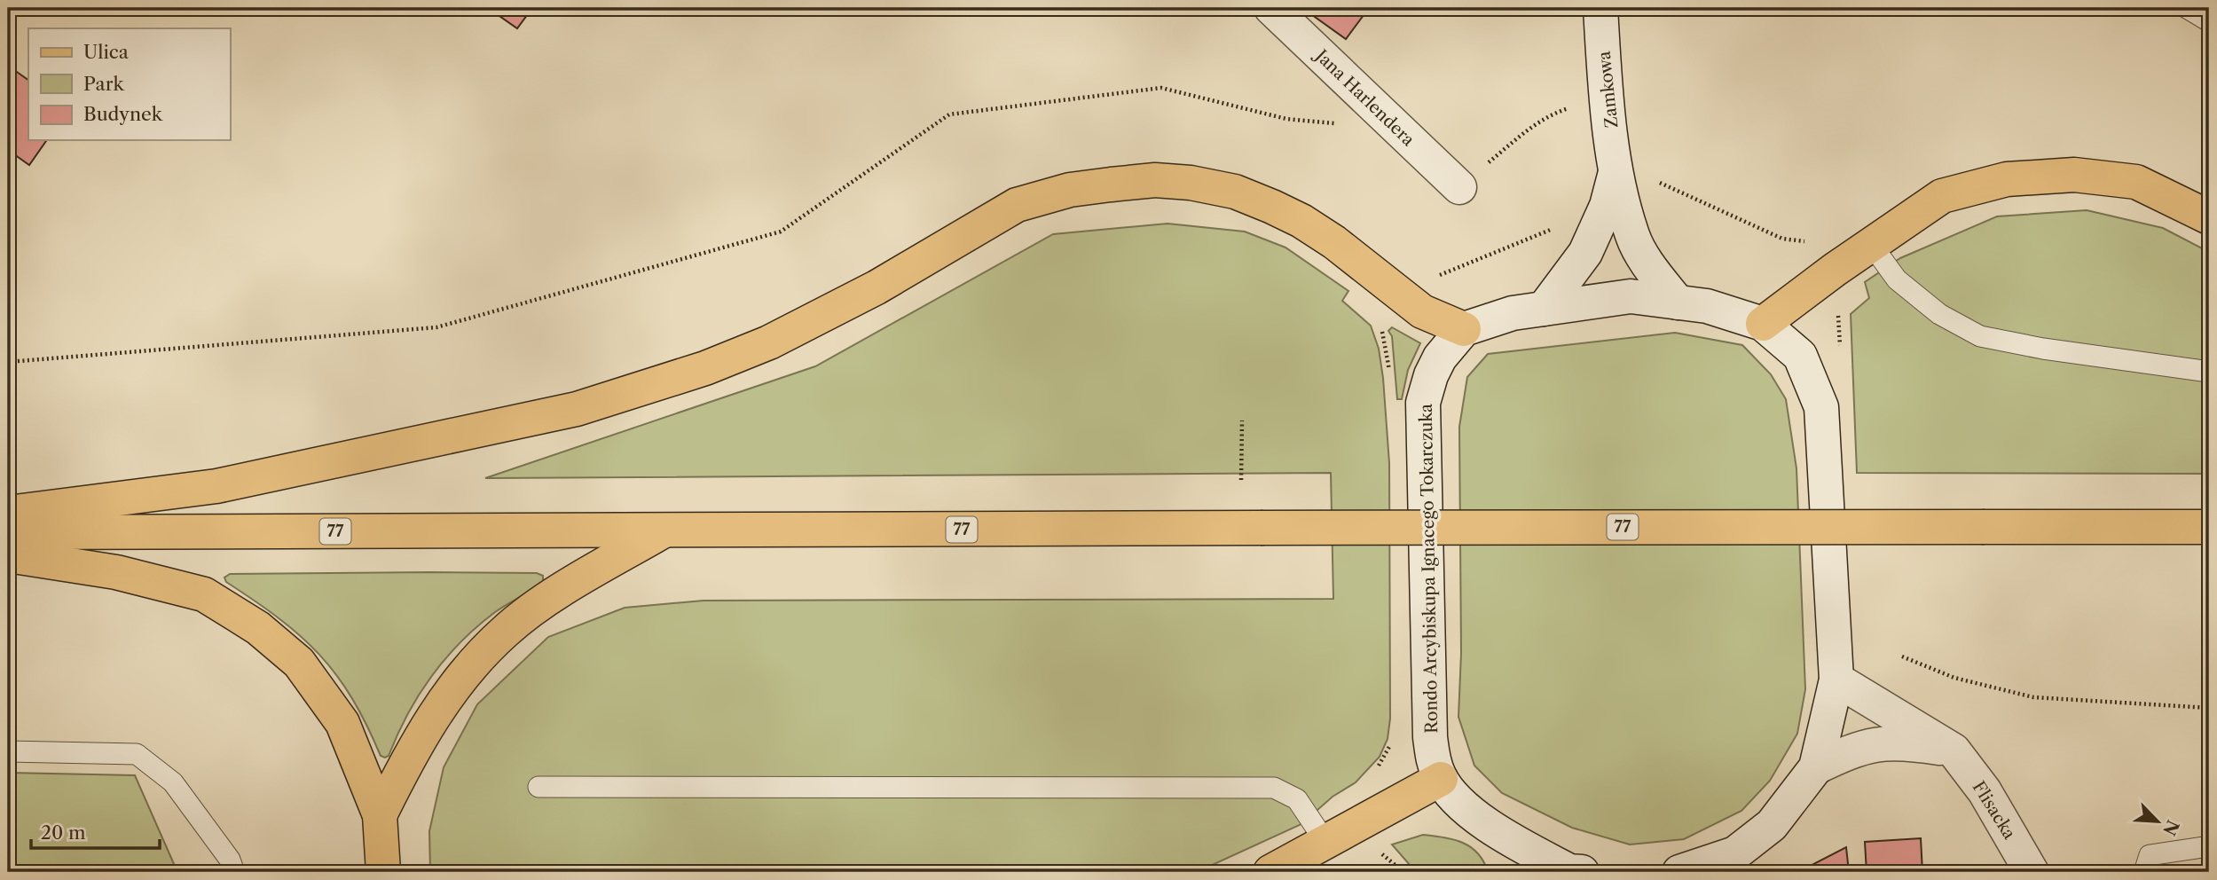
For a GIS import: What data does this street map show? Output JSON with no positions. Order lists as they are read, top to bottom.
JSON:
{
  "streets": {
    "main road": [
      "Zamkowa",
      "Jana Harlendera",
      "77",
      "Rondo Arcybiskupa Ignacego Tokarczuka",
      "Flisacka"
    ]
  },
  "legend": ["Ulica", "Park", "Budynek"],
  "scale_bar": "20 m",
  "north": "bottom right"
}
